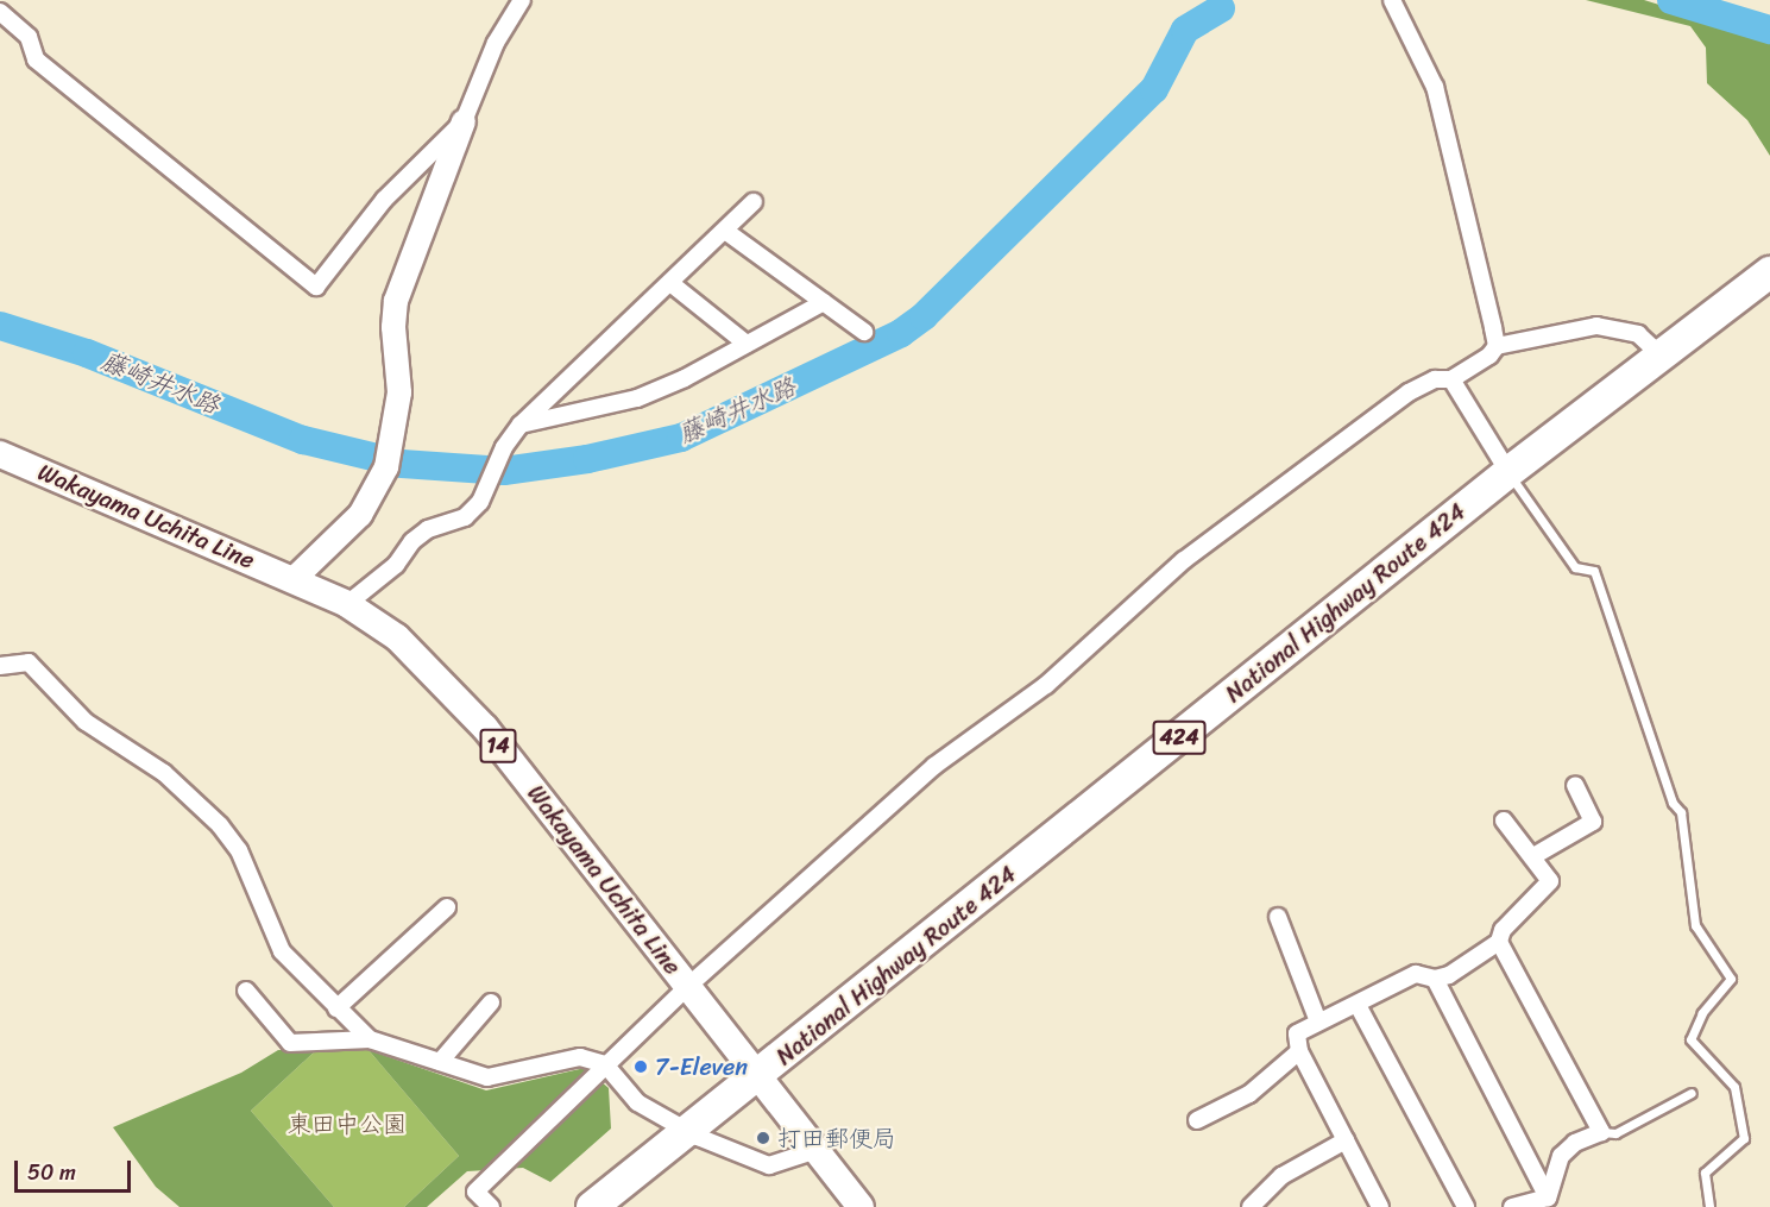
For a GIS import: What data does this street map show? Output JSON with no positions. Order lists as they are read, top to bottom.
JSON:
{
  "streets": {
    "highway": ["National Highway Route 424", "424"],
    "main road": ["Wakayama Uchita Line", "14"]
  },
  "crossings": [
    ["Wakayama Uchita Line", "National Highway Route 424"]
  ],
  "water": ["藤崎井水路"],
  "parks": ["東田中公園"],
  "places": ["7-Eleven", "打田郵便局"],
  "scale_bar": "50 m"
}
